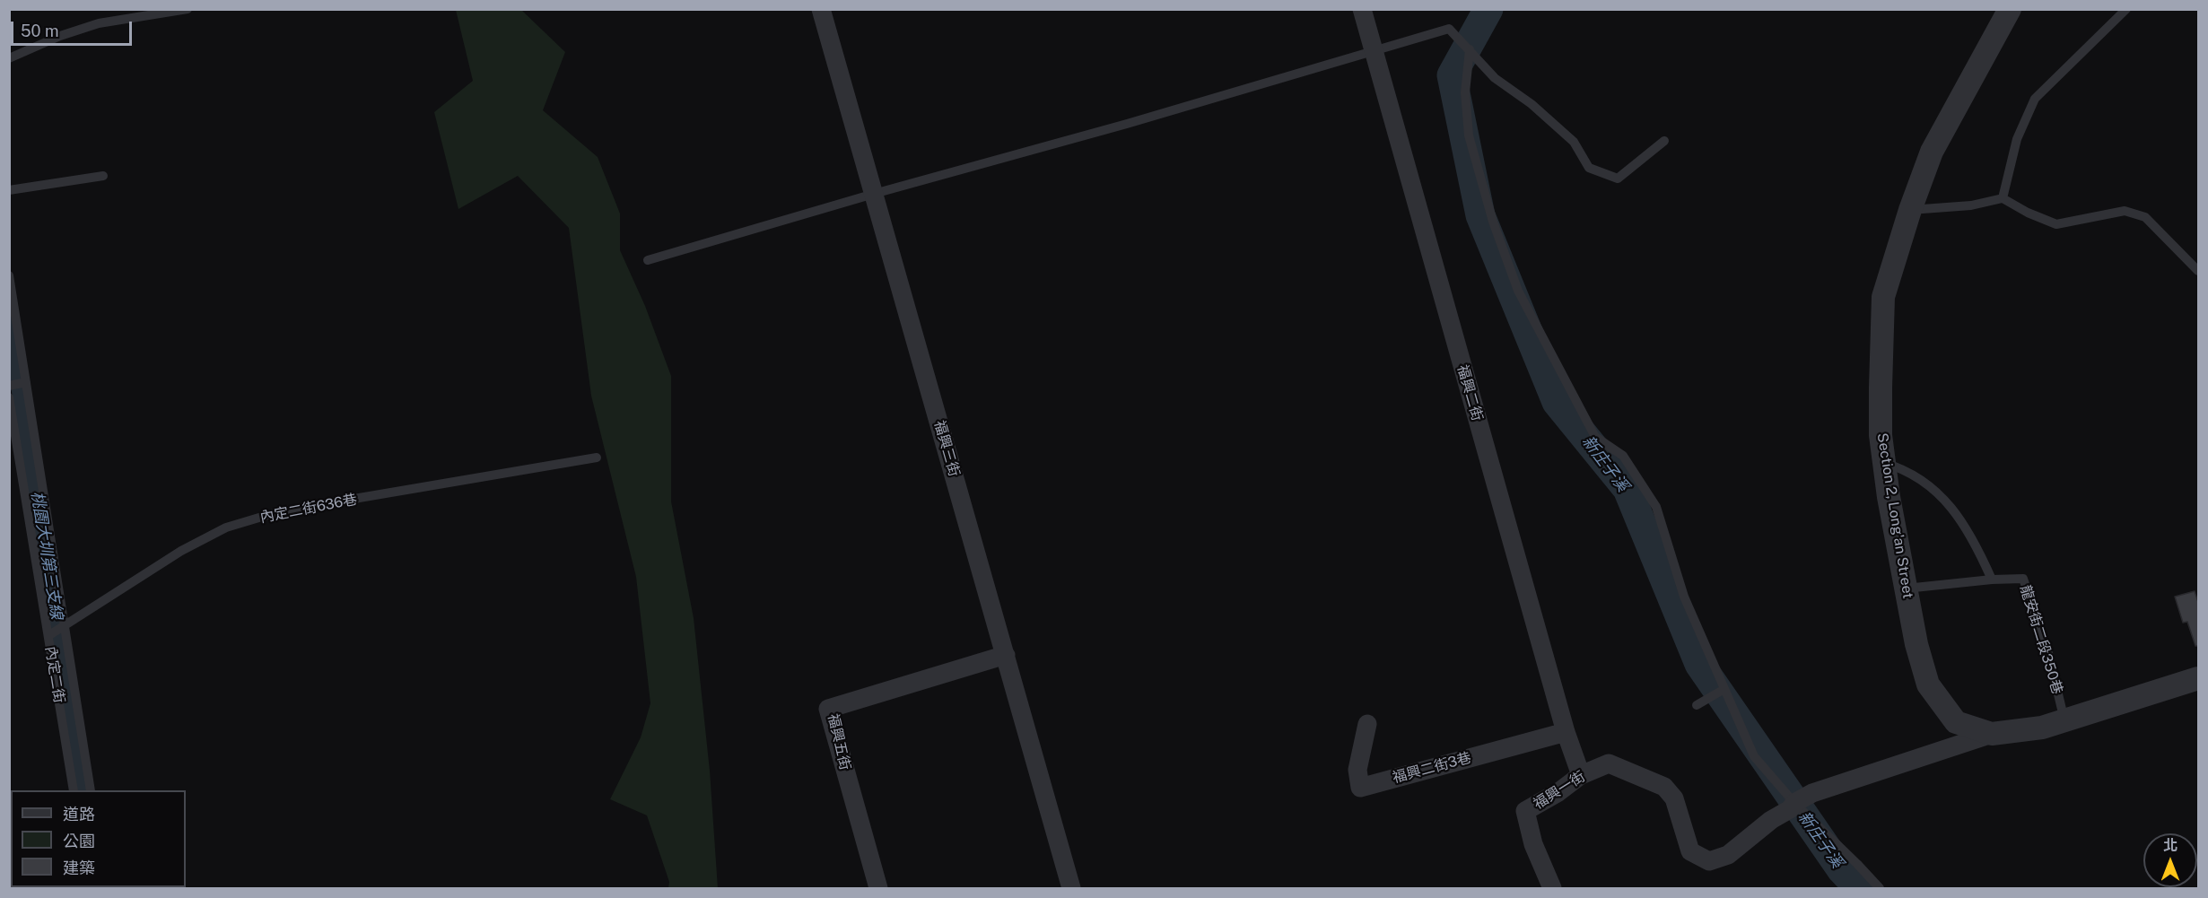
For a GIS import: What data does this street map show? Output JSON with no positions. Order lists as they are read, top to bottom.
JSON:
{
  "streets": {
    "street": [
      "福興二街",
      "福興三街",
      "Section 2, Long'an Street",
      "福興五街",
      "福興二街3巷",
      "福興一街"
    ],
    "lane": ["內定二街636巷", "龍安街二段350巷", "內定二街"]
  },
  "crossings": [
    ["福興二街", "福興二街3巷"],
    ["福興二街", "福興一街"],
    ["福興三街", "福興五街"],
    ["內定二街636巷", "內定二街"],
    ["Section 2, Long'an Street", "龍安街二段350巷"]
  ],
  "water": ["新庄子溪", "桃園大圳第三支線"],
  "legend": ["道路", "公園", "建築"],
  "scale_bar": "50 m",
  "north": "top"
}
